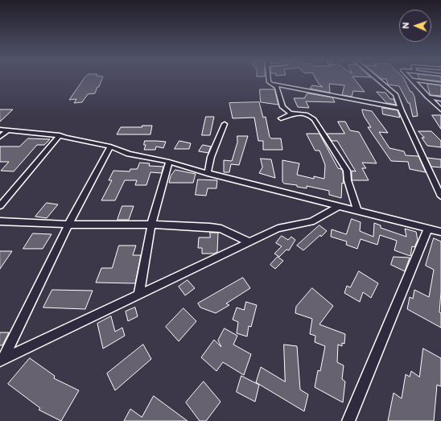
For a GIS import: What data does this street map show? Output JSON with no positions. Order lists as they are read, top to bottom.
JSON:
{
  "north": "left"
}
